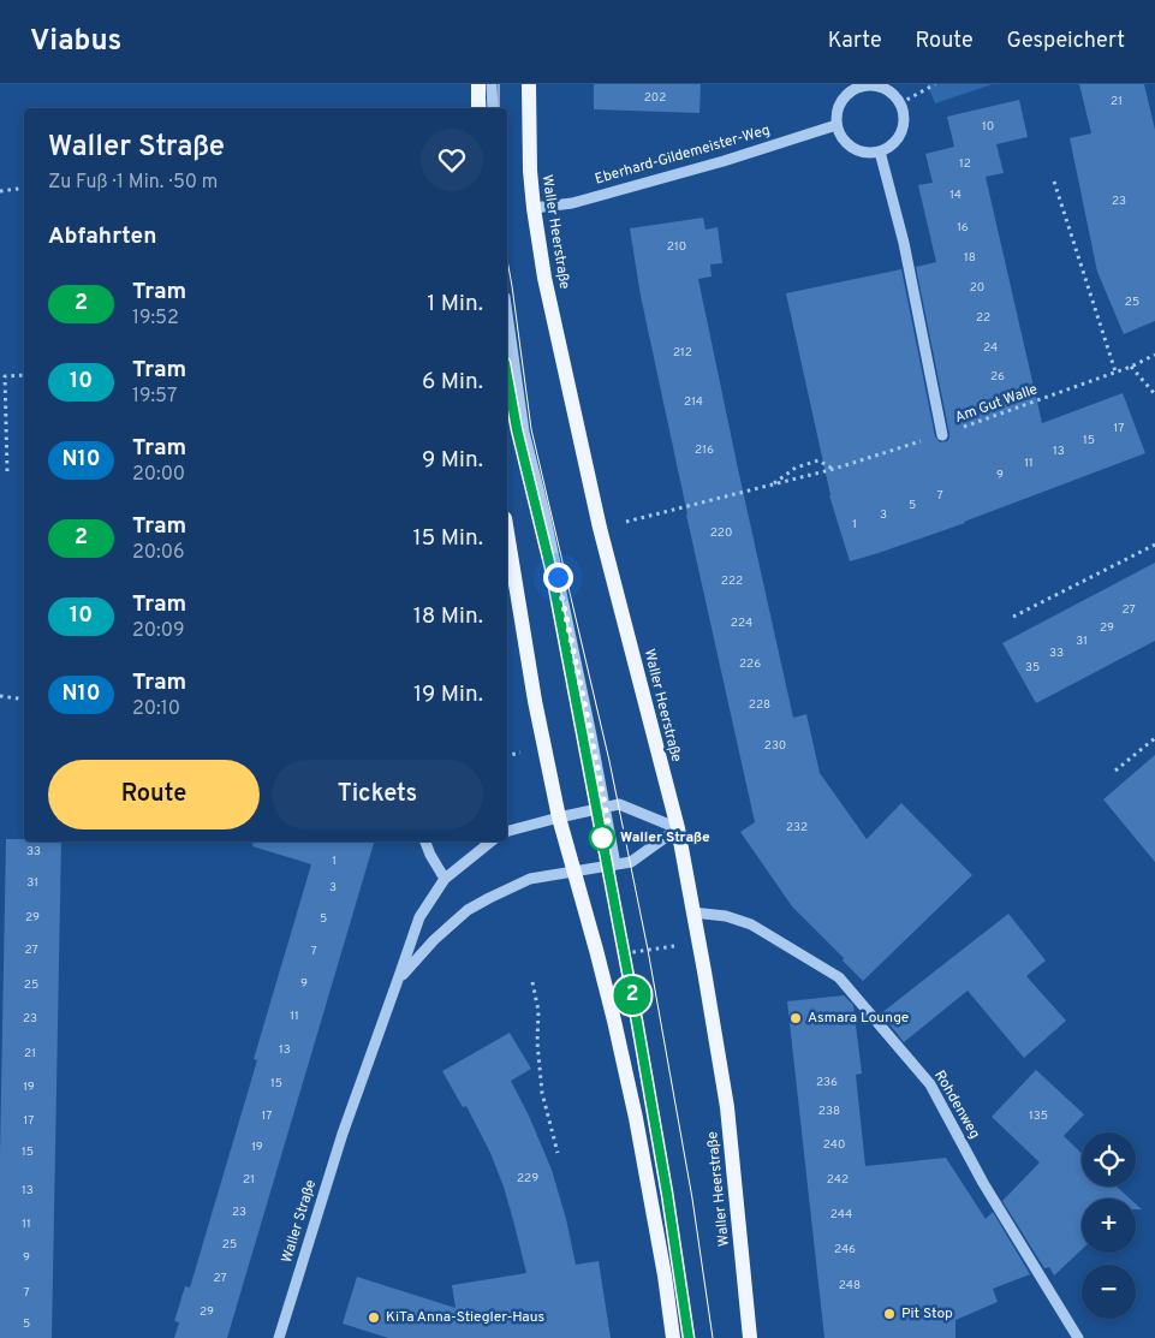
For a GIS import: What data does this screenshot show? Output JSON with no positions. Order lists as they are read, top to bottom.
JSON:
{
  "streets": {
    "main road": ["Waller Heerstraße"],
    "street": ["Eberhard-Gildemeister-Weg", "Rohdenweg", "Waller Straße"],
    "path": ["Am Gut Walle"]
  },
  "crossings": [
    ["Eberhard-Gildemeister-Weg", "Waller Heerstraße"],
    ["Waller Heerstraße", "Am Gut Walle"],
    ["Waller Heerstraße", "Rohdenweg"],
    ["Waller Heerstraße", "Waller Straße"]
  ],
  "places": [
    "Waller Straße",
    "Asmara Lounge",
    "Pit Stop",
    "KiTa Anna-Stiegler-Haus"
  ],
  "lines": ["tram line 2"],
  "house_numbers": [
    "202",
    "21",
    "10",
    "12",
    "14",
    "23",
    "16",
    "210",
    "18",
    "20",
    "25",
    "22",
    "24",
    "212",
    "26",
    "214",
    "17",
    "15",
    "216",
    "13",
    "11",
    "9",
    "7",
    "5",
    "3",
    "1",
    "220",
    "222",
    "27",
    "224",
    "29",
    "31",
    "33",
    "226",
    "35",
    "228",
    "230",
    "232",
    "33",
    "1",
    "31",
    "3",
    "29",
    "5",
    "27",
    "7",
    "9",
    "25",
    "11",
    "23",
    "13",
    "21",
    "236",
    "15",
    "19",
    "238",
    "17",
    "135",
    "17",
    "240",
    "19",
    "15",
    "229",
    "21",
    "242",
    "13",
    "23",
    "244",
    "11",
    "25",
    "246",
    "9",
    "27",
    "248",
    "7",
    "29",
    "5"
  ],
  "page": {
    "header": "Viabus",
    "nav": ["Karte", "Route", "Gespeichert"],
    "on_map": "2",
    "heading": [
      ["Waller Straße", "Zu Fuß · 1 Min. · 50 m"],
      "Abfahrten"
    ],
    "list": [
      {
        "mark": "2",
        "name": "Tram",
        "note": "19:52",
        "value": "1 Min."
      },
      {
        "mark": "10",
        "name": "Tram",
        "note": "19:57",
        "value": "6 Min."
      },
      {
        "mark": "N10",
        "name": "Tram",
        "note": "20:00",
        "value": "9 Min."
      },
      {
        "mark": "2",
        "name": "Tram",
        "note": "20:06",
        "value": "15 Min."
      },
      {
        "mark": "10",
        "name": "Tram",
        "note": "20:09",
        "value": "18 Min."
      },
      {
        "mark": "N10",
        "name": "Tram",
        "note": "20:10",
        "value": "19 Min."
      }
    ],
    "buttons": ["Route", "Tickets"],
    "map_buttons": ["+", "−"]
  }
}
